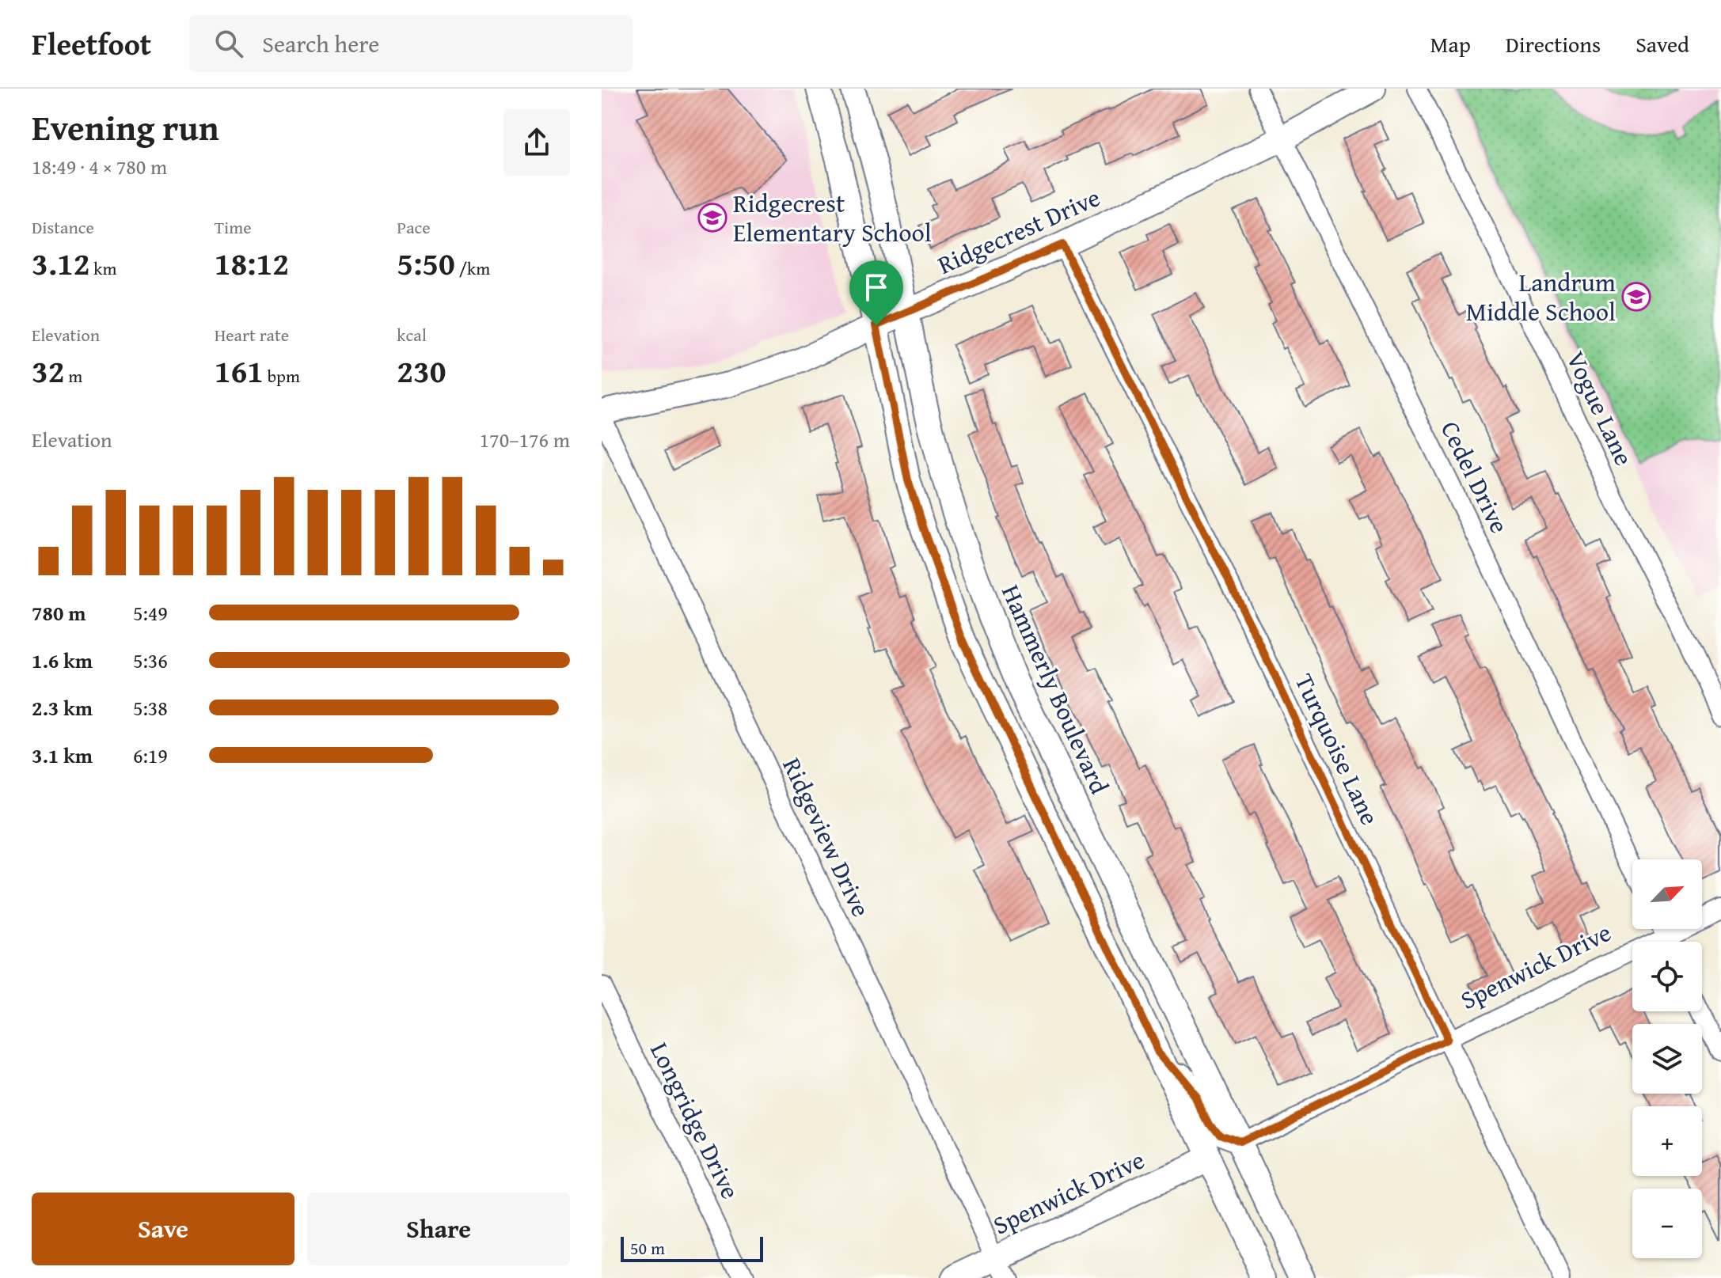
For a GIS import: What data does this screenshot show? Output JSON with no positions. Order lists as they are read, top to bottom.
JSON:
{
  "streets": {
    "main road": ["Ridgecrest Drive", "Hammerly Boulevard", "Spenwick Drive"],
    "street": [
      "Vogue Lane",
      "Cedel Drive",
      "Turquoise Lane",
      "Ridgeview Drive",
      "Longridge Drive"
    ]
  },
  "crossings": [
    ["Ridgecrest Drive", "Cedel Drive"],
    ["Ridgecrest Drive", "Hammerly Boulevard"],
    ["Ridgecrest Drive", "Turquoise Lane"],
    ["Hammerly Boulevard", "Spenwick Drive"],
    ["Turquoise Lane", "Spenwick Drive"],
    ["Ridgeview Drive", "Spenwick Drive"]
  ],
  "places": {
    "school or university": ["Ridgecrest Elementary School", "Landrum Middle School"]
  },
  "scale_bar": "50 m",
  "north": "top right",
  "page": {
    "header": "Fleetfoot",
    "search": "Search here",
    "nav": ["Map", "Directions", "Saved"],
    "heading": ["Evening run", "18:49 · 4 × 780 m"],
    "stats": [
      ["Distance", "3.12 km"],
      ["Time", "18:12"],
      ["Pace", "5:50 /km"],
      ["Elevation", "32 m"],
      ["Heart rate", "161 bpm"],
      ["kcal", "230"]
    ],
    "chart": ["Elevation", "170–176 m"],
    "list": [
      {
        "name": "780 m",
        "note": "5:49"
      },
      {
        "name": "1.6 km",
        "note": "5:36"
      },
      {
        "name": "2.3 km",
        "note": "5:38"
      },
      {
        "name": "3.1 km",
        "note": "6:19"
      }
    ],
    "map_buttons": ["+", "−"],
    "buttons": ["Save", "Share"],
    "scale": "50 m"
  }
}
